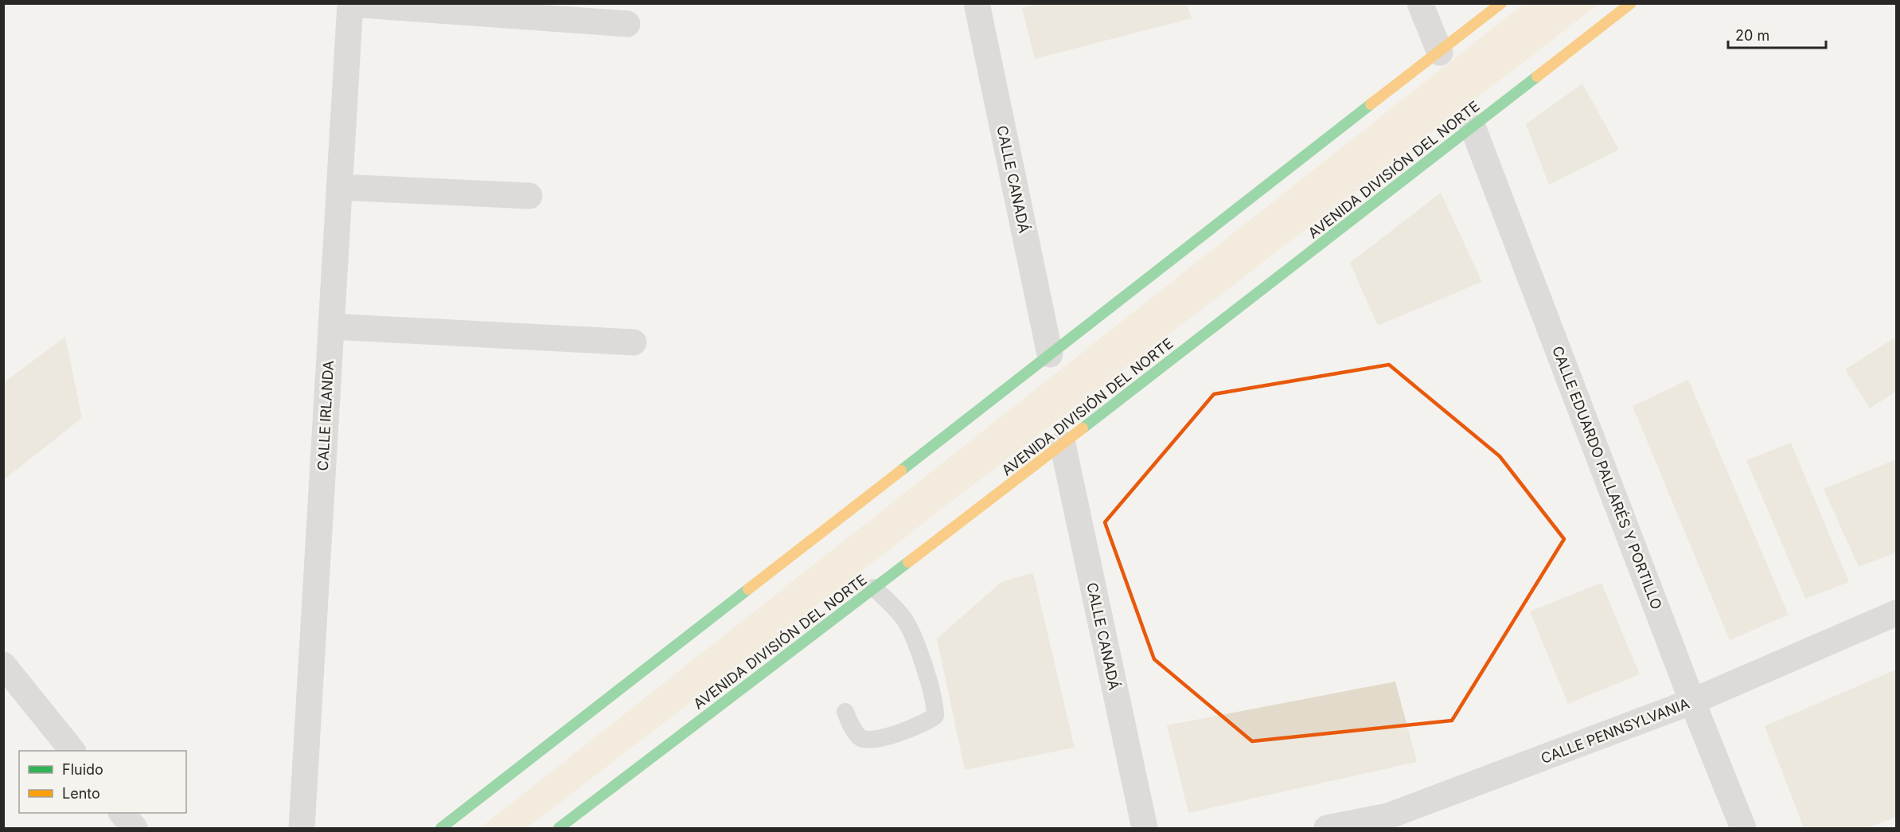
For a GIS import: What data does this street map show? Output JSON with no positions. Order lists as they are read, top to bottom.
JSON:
{
  "streets": {
    "main road": ["AVENIDA DIVISIÓN DEL NORTE"],
    "street": [
      "CALLE CANADÁ",
      "CALLE IRLANDA",
      "CALLE EDUARDO PALLARÉS Y PORTILLO",
      "CALLE PENNSYLVANIA"
    ]
  },
  "crossings": [
    ["AVENIDA DIVISIÓN DEL NORTE", "CALLE CANADÁ"],
    ["AVENIDA DIVISIÓN DEL NORTE", "CALLE EDUARDO PALLARÉS Y PORTILLO"],
    ["CALLE EDUARDO PALLARÉS Y PORTILLO", "CALLE PENNSYLVANIA"]
  ],
  "legend": ["Fluido", "Lento"],
  "scale_bar": "20 m"
}
